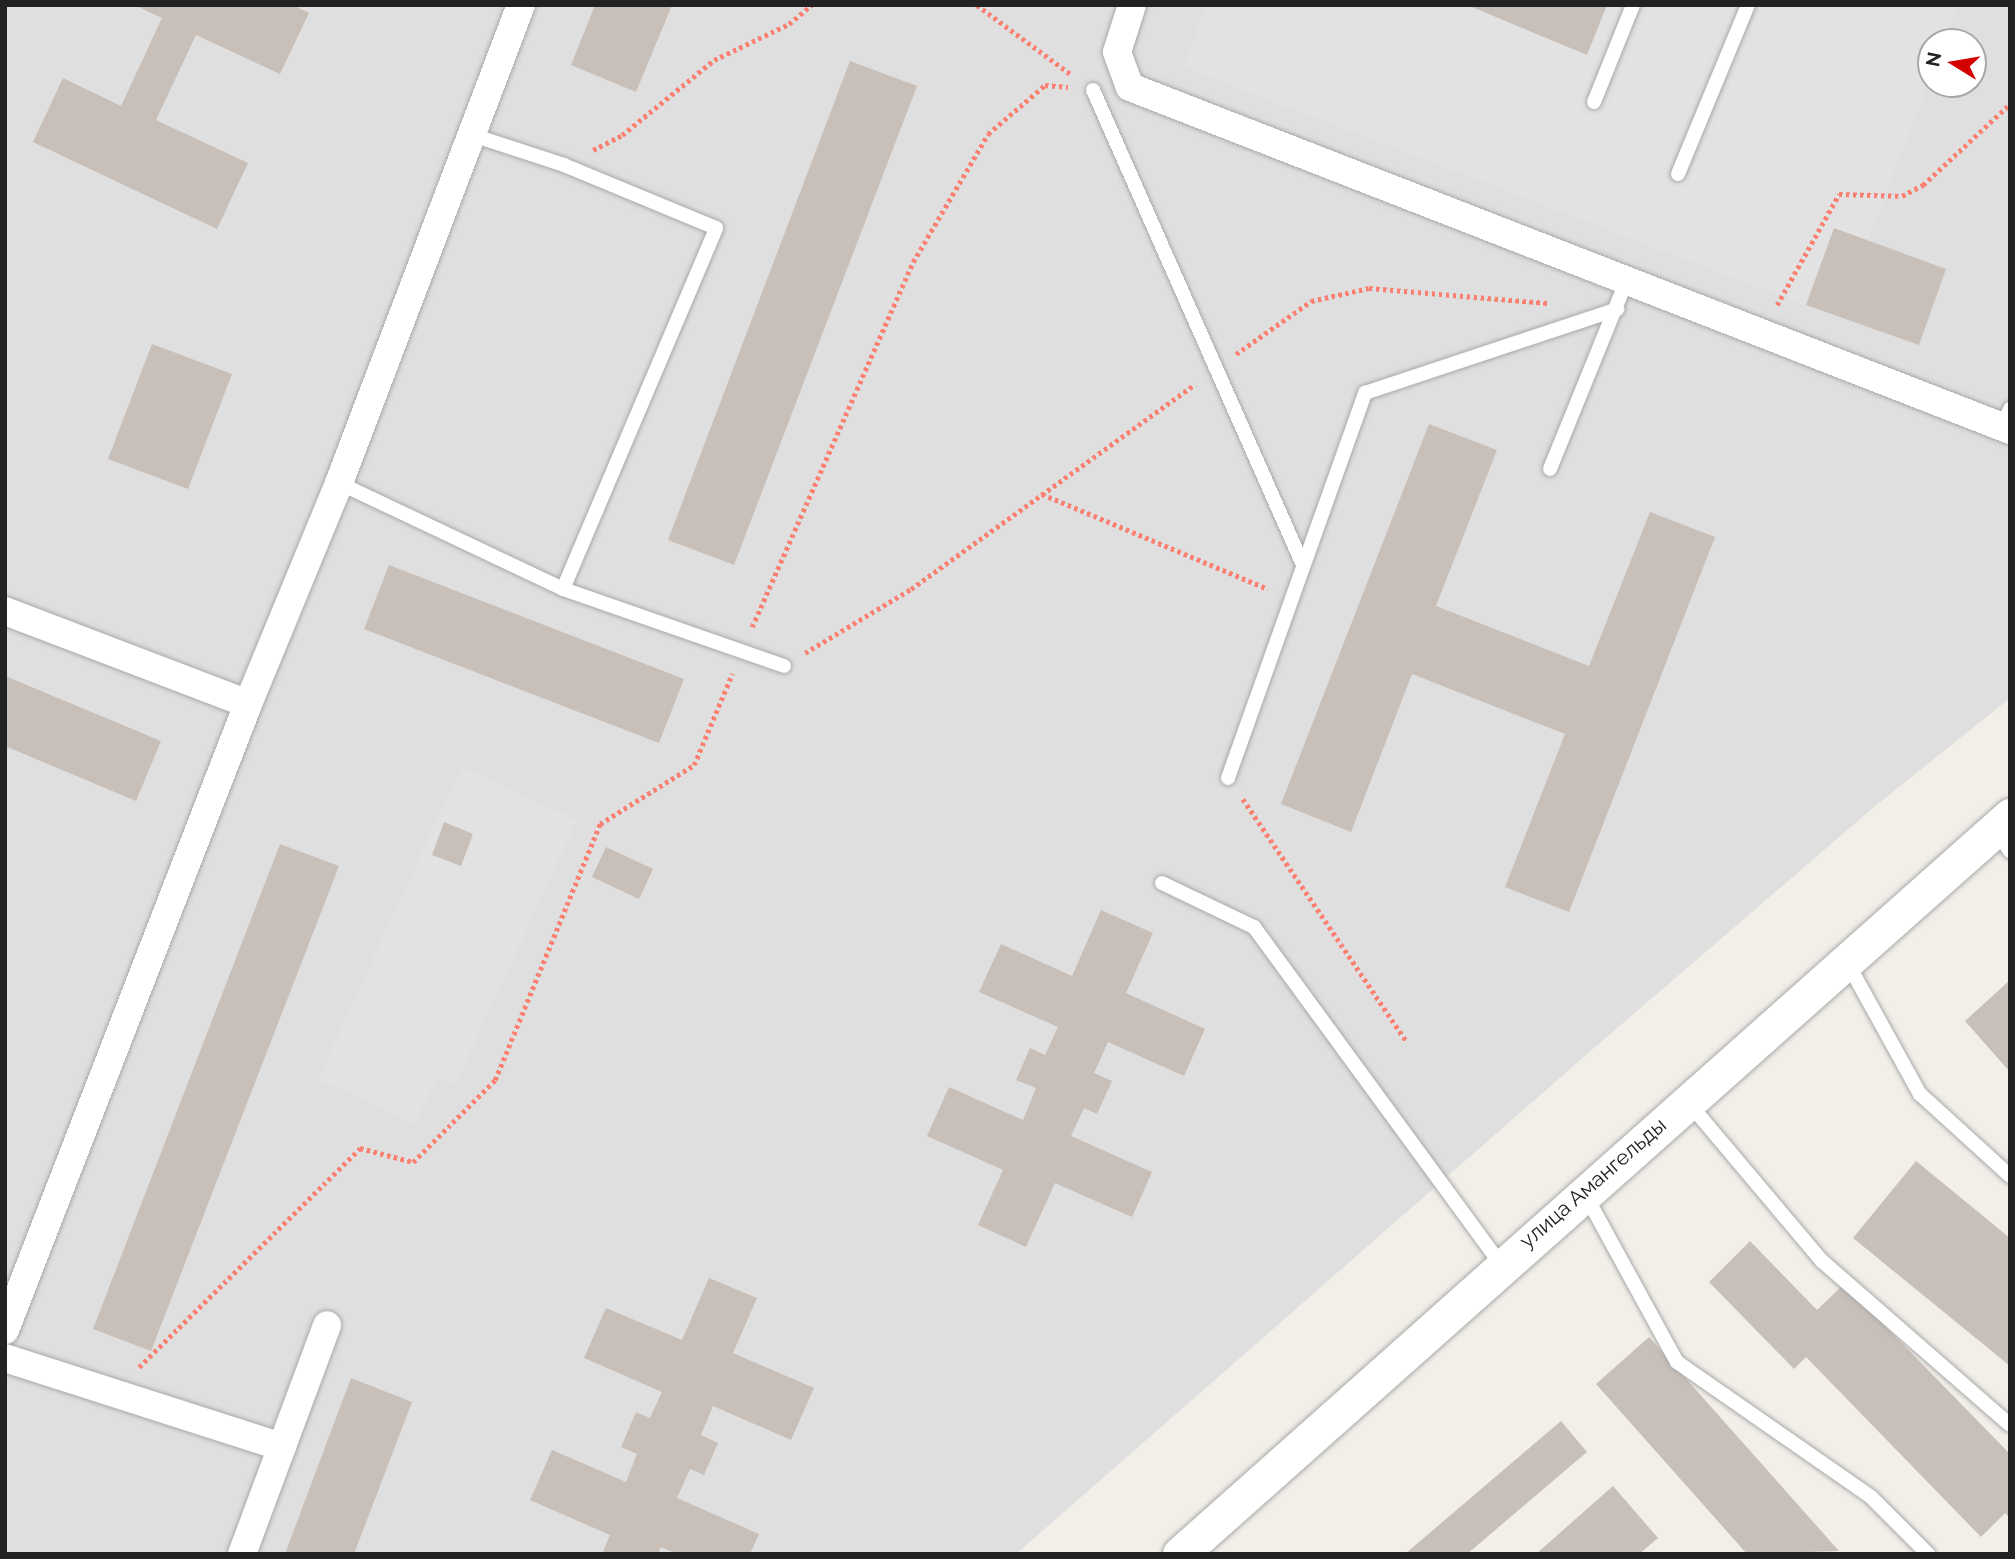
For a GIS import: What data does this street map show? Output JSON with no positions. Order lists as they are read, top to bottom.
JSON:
{
  "streets": {
    "street": ["улица Амангельды"]
  },
  "north": "left"
}
